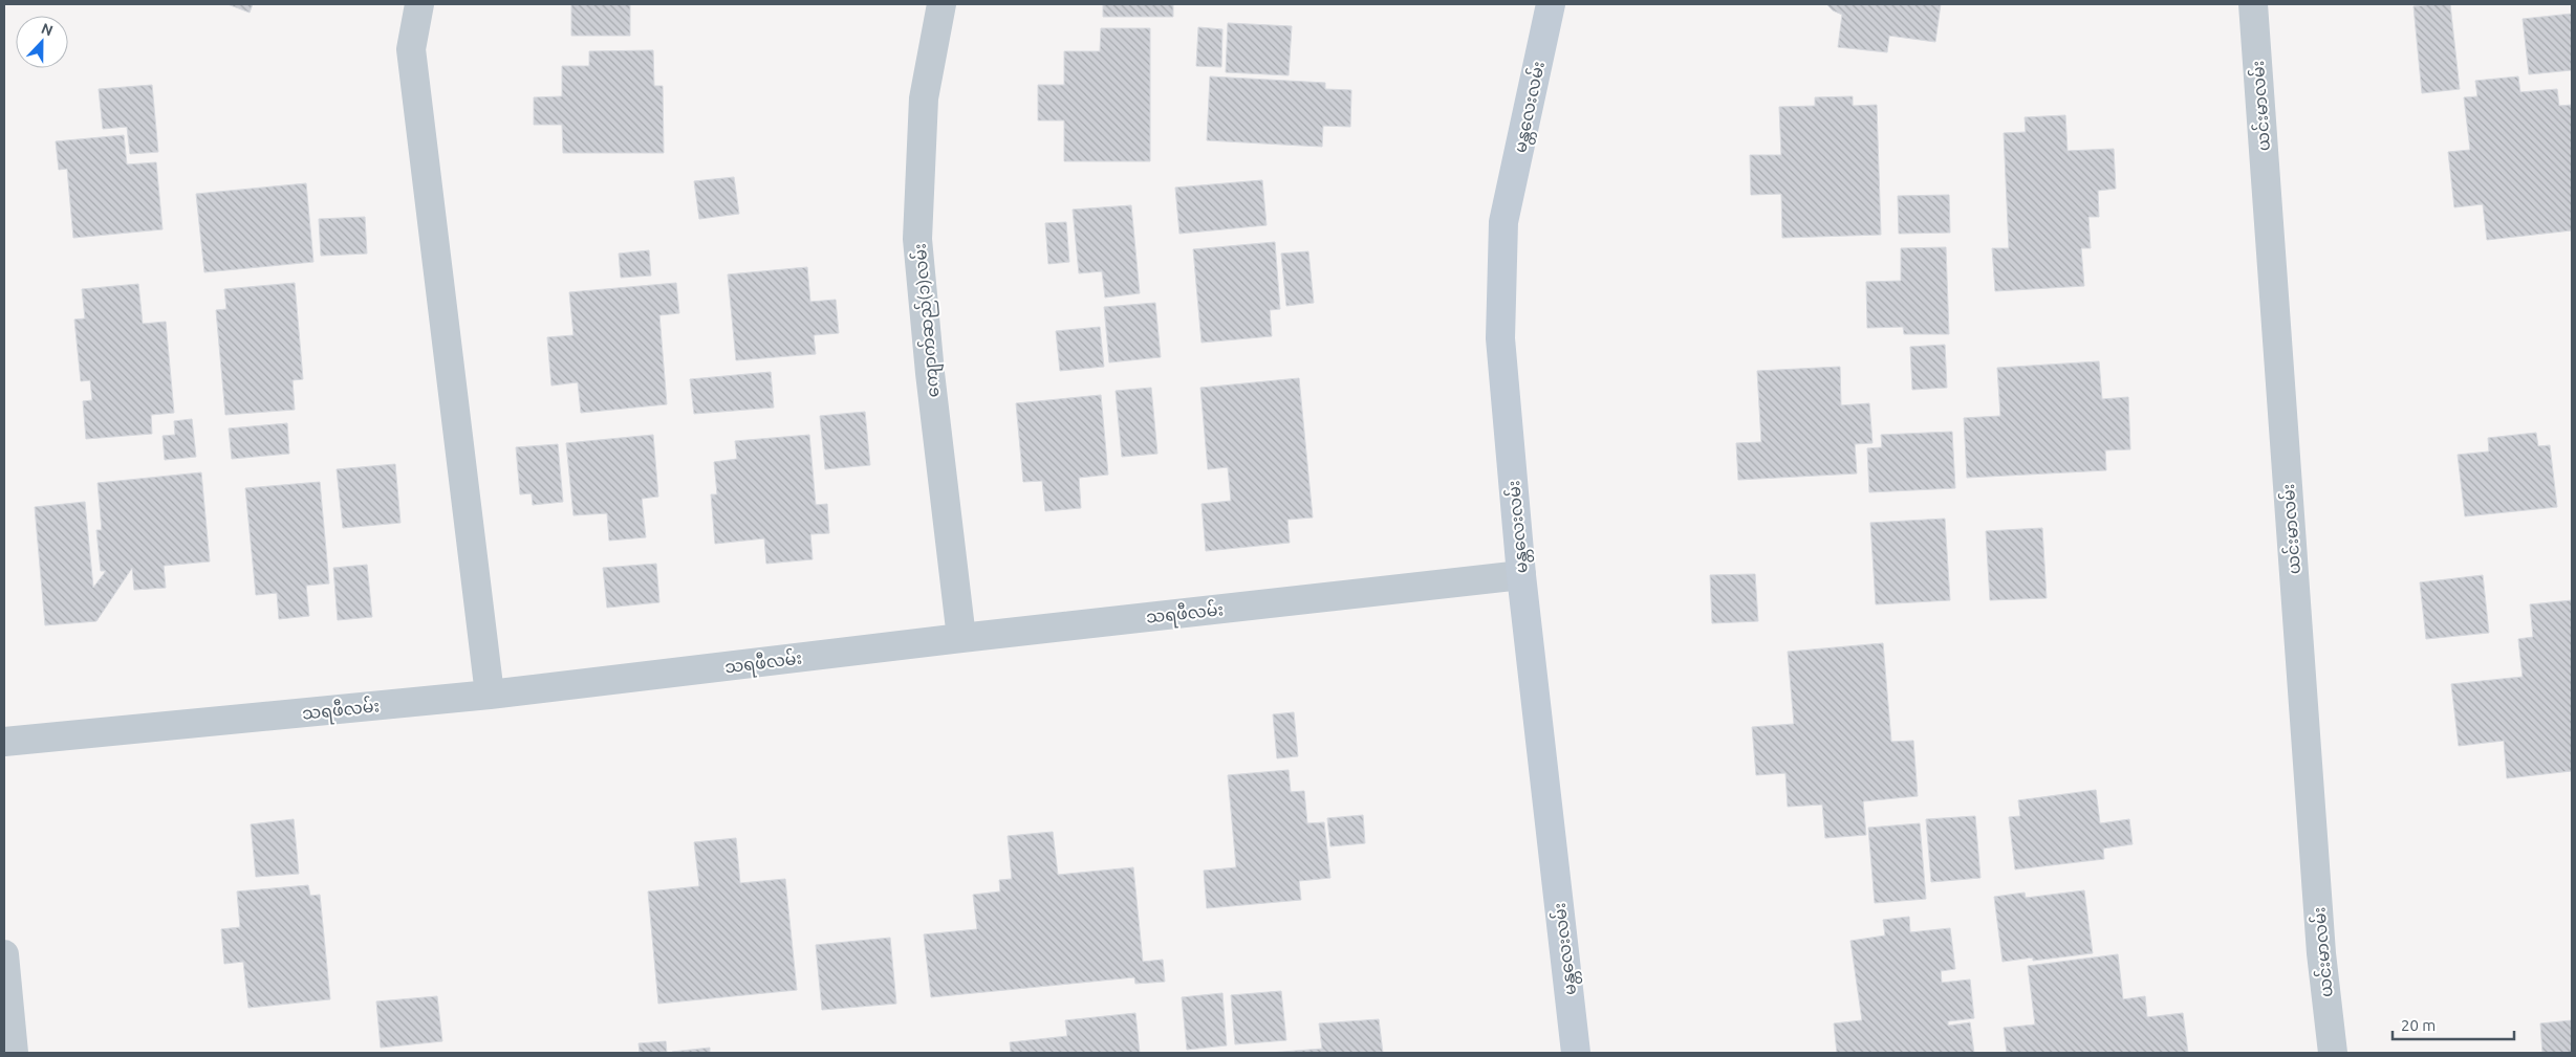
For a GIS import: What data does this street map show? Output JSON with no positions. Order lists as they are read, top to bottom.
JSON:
{
  "streets": {
    "main road": ["မန္တလေးလမ်း"],
    "street": ["ယင်းမာလမ်း", "ကျောက်ဆည်(၁)လမ်း", "သရဖီလမ်း"]
  },
  "crossings": [
    ["မန္တလေးလမ်း", "သရဖီလမ်း"],
    ["ကျောက်ဆည်(၁)လမ်း", "သရဖီလမ်း"]
  ],
  "scale_bar": "20 m",
  "north": "top"
}
